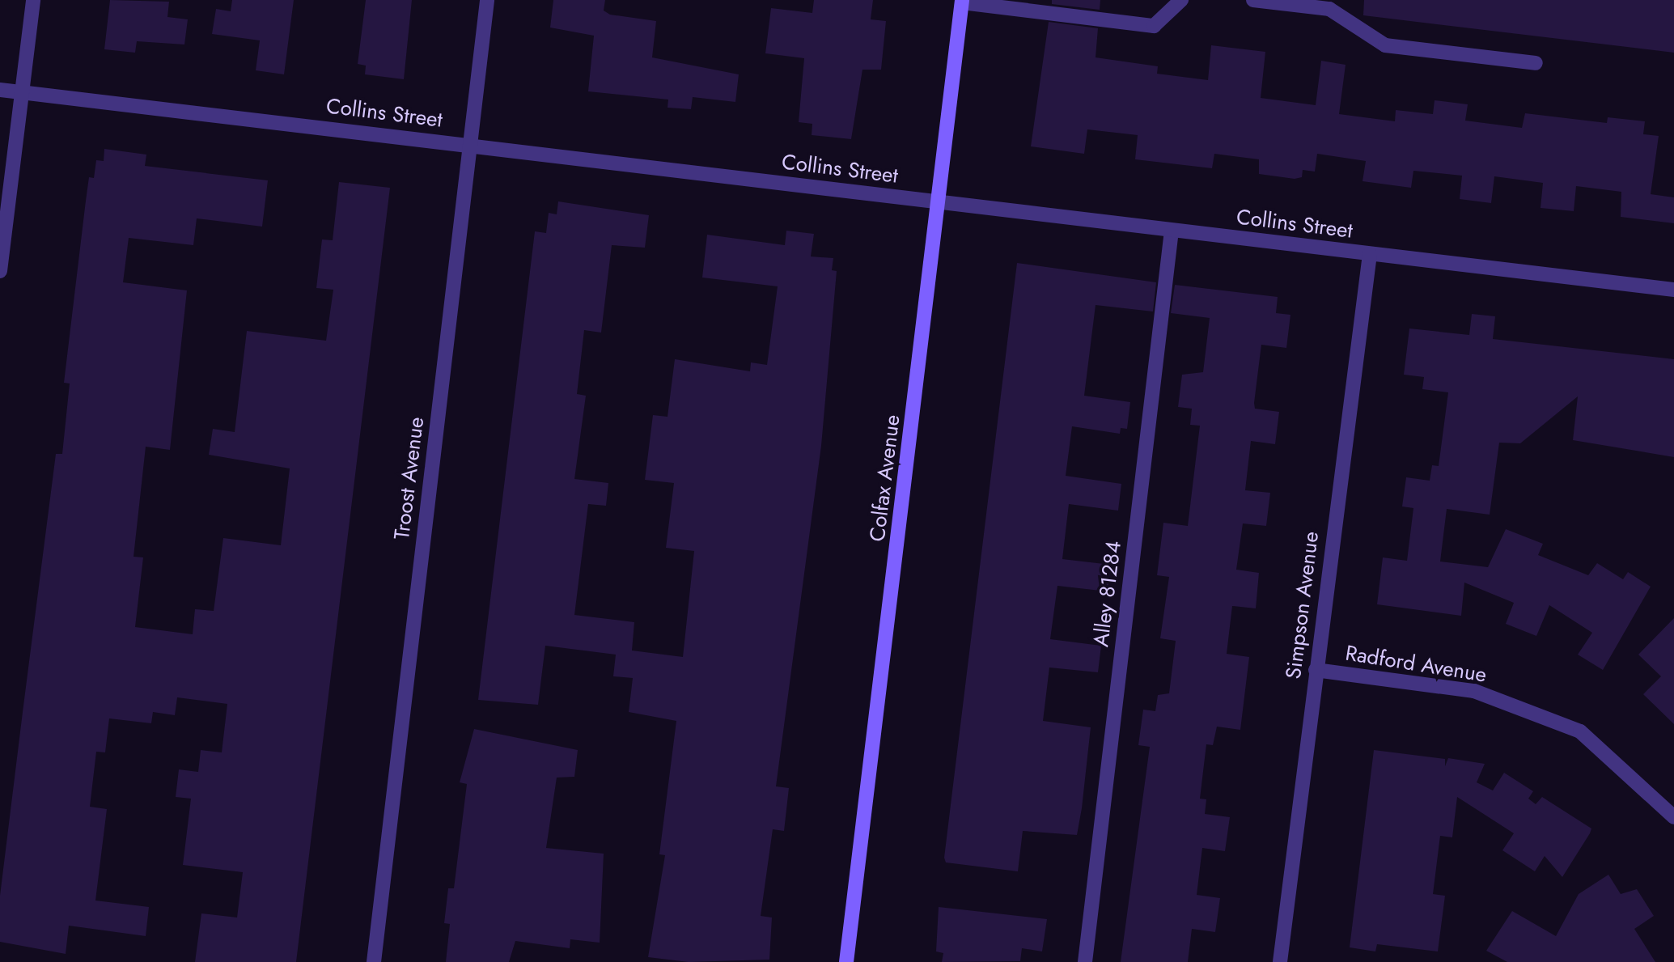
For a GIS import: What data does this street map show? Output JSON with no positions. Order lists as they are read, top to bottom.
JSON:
{
  "streets": {
    "main road": ["Colfax Avenue"],
    "street": [
      "Collins Street",
      "Troost Avenue",
      "Alley 81284",
      "Simpson Avenue",
      "Radford Avenue"
    ]
  },
  "crossings": [
    ["Collins Street", "Troost Avenue"],
    ["Collins Street", "Colfax Avenue"],
    ["Collins Street", "Alley 81284"],
    ["Collins Street", "Simpson Avenue"],
    ["Simpson Avenue", "Radford Avenue"]
  ]
}
